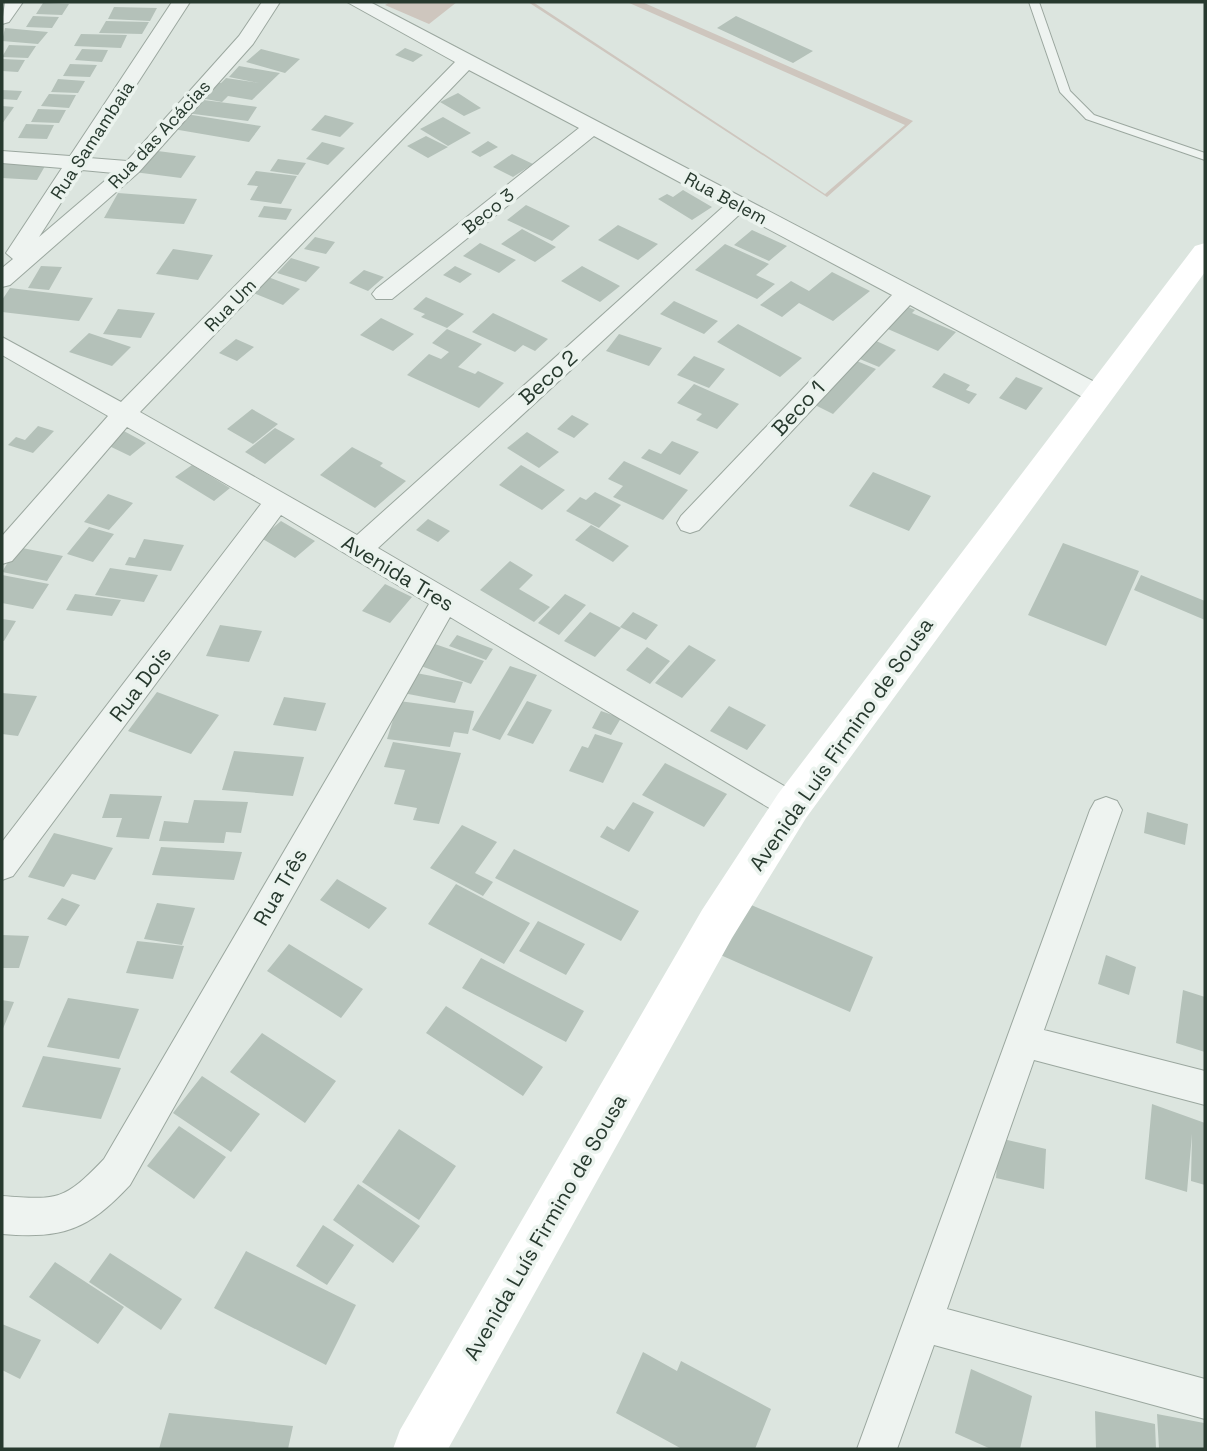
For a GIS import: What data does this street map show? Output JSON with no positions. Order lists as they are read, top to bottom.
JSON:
{
  "streets": {
    "main road": ["Avenida Luís Firmino de Sousa"],
    "street": [
      "Rua das Acácias",
      "Rua Samambaia",
      "Rua Belem",
      "Beco 3",
      "Rua Um",
      "Beco 2",
      "Beco 1",
      "Avenida Tres",
      "Rua Dois",
      "Rua Três"
    ]
  },
  "crossings": [
    ["Rua das Acácias", "Rua Samambaia"],
    ["Rua Belem", "Beco 3"],
    ["Rua Belem", "Rua Um"],
    ["Rua Belem", "Beco 2"],
    ["Rua Belem", "Beco 1"],
    ["Rua Belem", "Avenida Luís Firmino de Sousa"],
    ["Rua Um", "Avenida Tres"],
    ["Beco 2", "Avenida Tres"],
    ["Avenida Tres", "Rua Dois"],
    ["Avenida Tres", "Avenida Luís Firmino de Sousa"],
    ["Avenida Tres", "Rua Três"]
  ]
}
